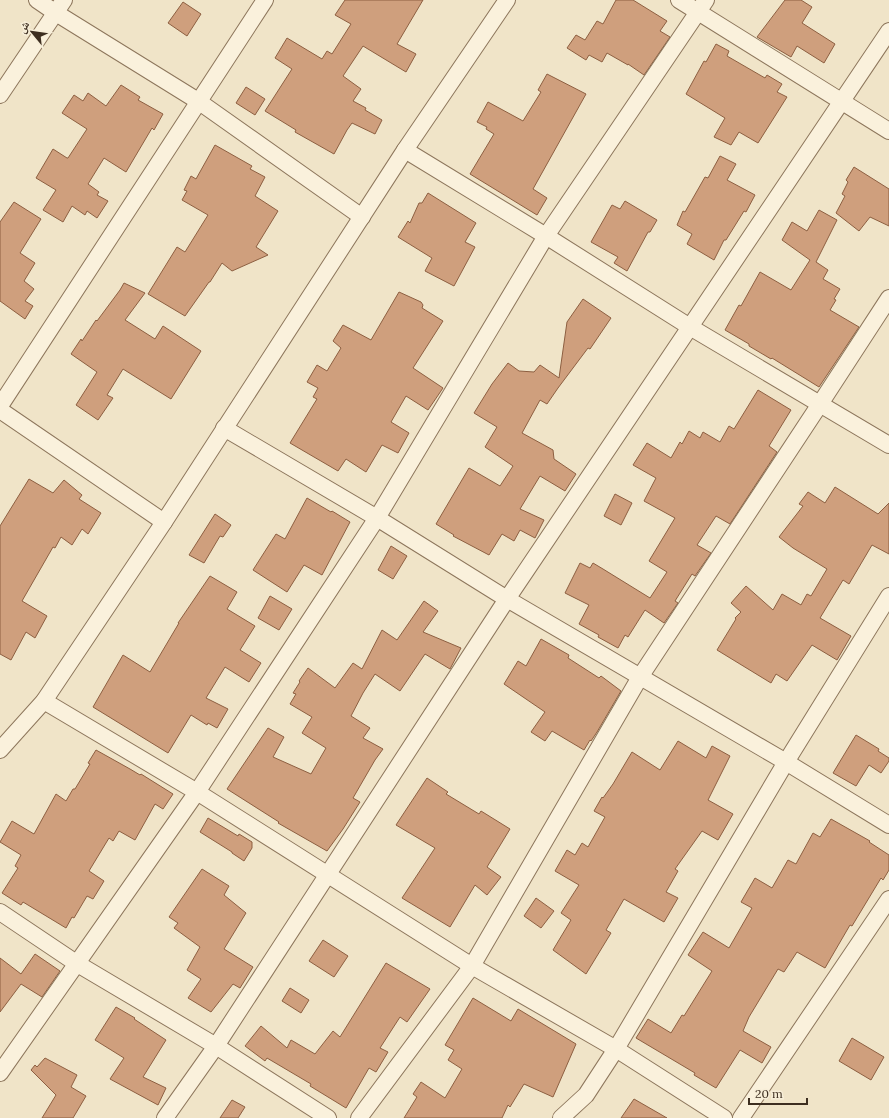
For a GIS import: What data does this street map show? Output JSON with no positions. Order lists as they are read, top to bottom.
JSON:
{
  "scale_bar": "20 m",
  "north": "top left"
}
